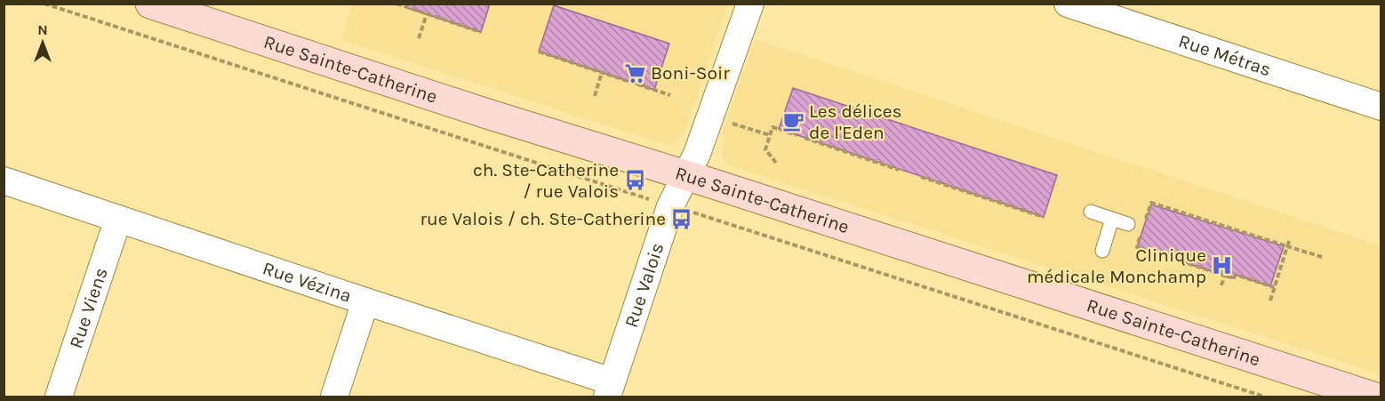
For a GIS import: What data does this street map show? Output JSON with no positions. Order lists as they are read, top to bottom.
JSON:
{
  "streets": {
    "street": [
      "Rue Métras",
      "Rue Sainte-Catherine",
      "Rue Vézina",
      "Rue Valois",
      "Rue Viens"
    ]
  },
  "crossings": [
    ["Rue Sainte-Catherine", "Rue Valois"],
    ["Rue Vézina", "Rue Valois"],
    ["Rue Vézina", "Rue Viens"]
  ],
  "places": {
    "supermarket": ["Boni-Soir"],
    "cafe": ["Les délices de l'Eden"],
    "bus stop": ["ch. Ste-Catherine / rue Valois", "rue Valois / ch. Ste-Catherine"],
    "hospital": ["Clinique médicale Monchamp"]
  },
  "north": "top"
}
